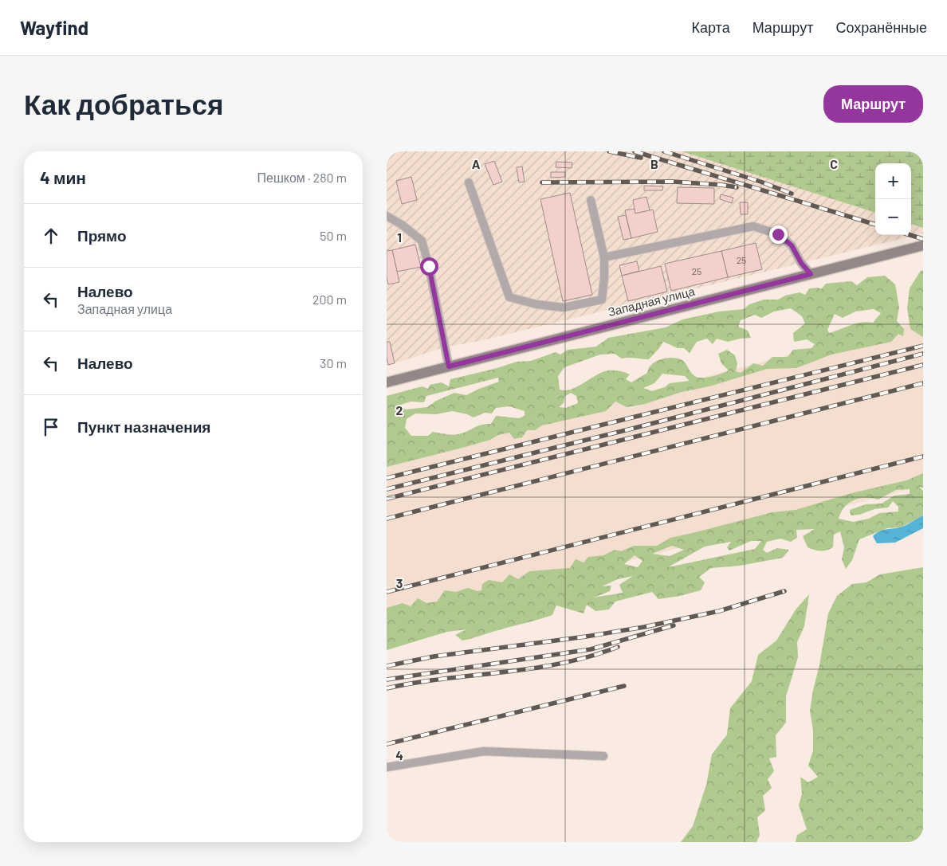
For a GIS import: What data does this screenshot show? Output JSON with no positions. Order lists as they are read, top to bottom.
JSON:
{
  "streets": {
    "street": ["Западная улица"]
  },
  "house_numbers": ["25", "25"],
  "page": {
    "header": "Wayfind",
    "nav": ["Карта", "Маршрут", "Сохранённые"],
    "buttons": "Маршрут",
    "title": "Как добраться",
    "heading": ["4 мин", "Пешком · 280 m"],
    "map_buttons": ["+", "−"],
    "list": [
      ["Прямо", "50 m"],
      ["Налево", "Западная улица", "200 m"],
      ["Налево", "30 m"],
      "Пункт назначения"
    ]
  },
  "grid": {
    "columns": ["A", "B", "C"],
    "rows": [
      "1",
      "2",
      "3",
      "4"
    ]
  }
}
